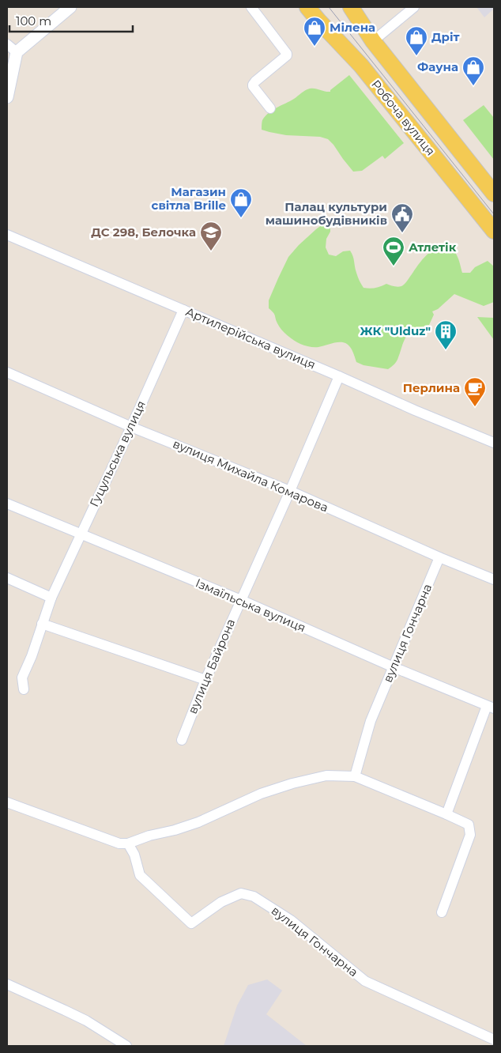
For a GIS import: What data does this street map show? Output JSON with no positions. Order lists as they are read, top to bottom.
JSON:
{
  "streets": {
    "main road": ["Робоча вулиця"],
    "street": [
      "Артилерійська вулиця",
      "Гуцульська вулиця",
      "вулиця Михайла Комарова",
      "Ізмаїльська вулиця",
      "вулиця Гончарна",
      "вулиця Байрона"
    ]
  },
  "crossings": [
    ["Артилерійська вулиця", "Гуцульська вулиця"],
    ["Артилерійська вулиця", "вулиця Байрона"],
    ["Гуцульська вулиця", "вулиця Михайла Комарова"],
    ["Гуцульська вулиця", "Ізмаїльська вулиця"],
    ["вулиця Михайла Комарова", "вулиця Гончарна"],
    ["вулиця Михайла Комарова", "вулиця Байрона"],
    ["Ізмаїльська вулиця", "вулиця Гончарна"],
    ["Ізмаїльська вулиця", "вулиця Байрона"]
  ],
  "places": {
    "shop": [
      "Мілена",
      "Дріт",
      "Фауна",
      "Магазин світла Brille"
    ],
    "public building": ["Палац культури машинобудівників"],
    "school or university": ["ДС 298, Белочка"],
    "sports": ["Атлетік"],
    "building": ["ЖК \"Ulduz\""],
    "cafe": ["Перлина"]
  },
  "scale_bar": "100 m"
}
